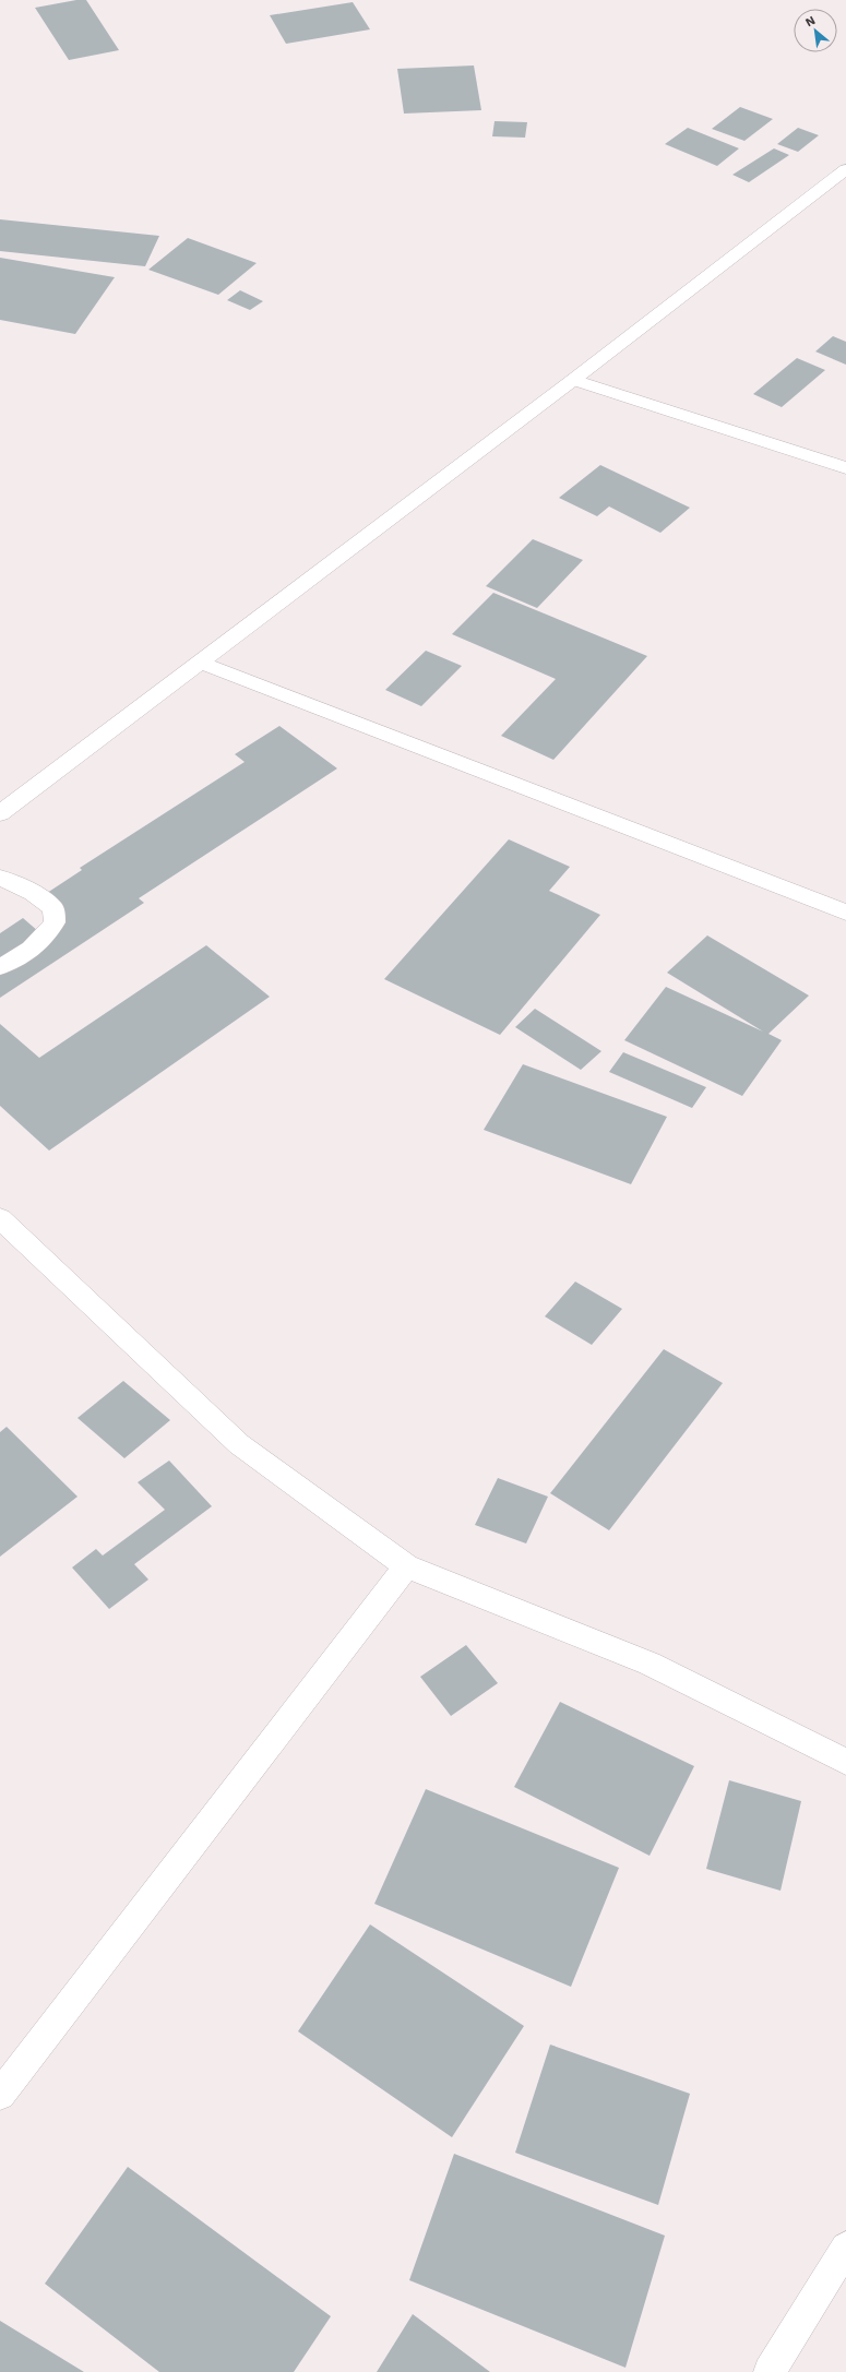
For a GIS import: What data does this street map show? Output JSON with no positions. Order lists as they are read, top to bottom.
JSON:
{
  "north": "top left"
}
